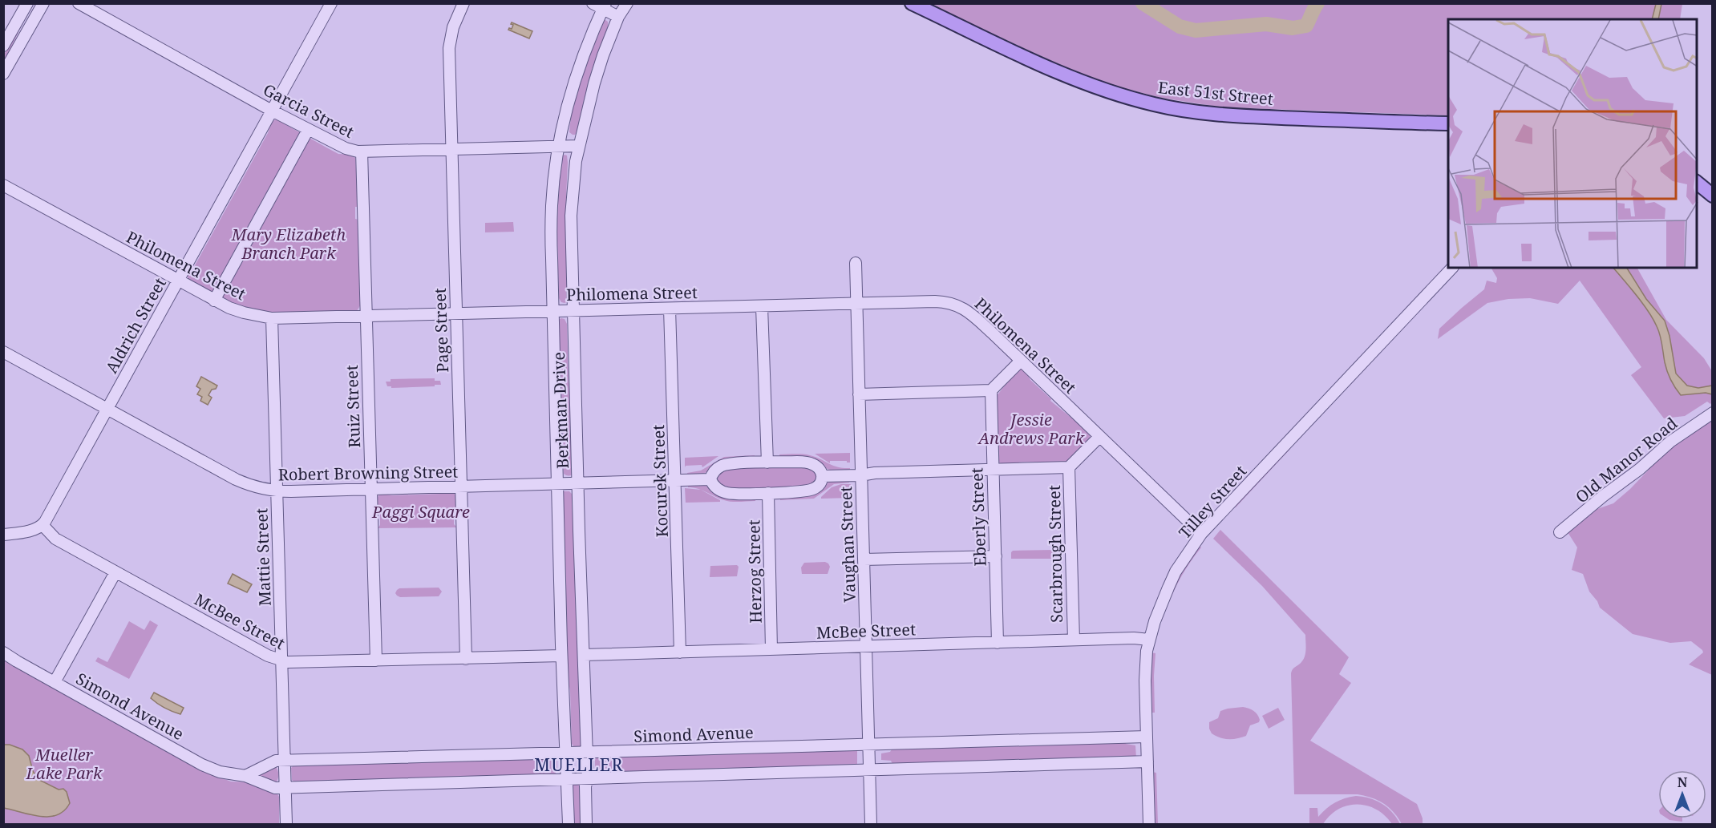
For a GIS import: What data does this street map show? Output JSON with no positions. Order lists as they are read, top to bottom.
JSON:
{
  "streets": {
    "main road": ["East 51st Street"],
    "street": [
      "Garcia Street",
      "Philomena Street",
      "Aldrich Street",
      "Page Street",
      "Ruiz Street",
      "Berkman Drive",
      "Old Manor Road",
      "Robert Browning Street",
      "Kocurek Street",
      "Tilley Street",
      "Eberly Street",
      "Vaughan Street",
      "Scarbrough Street",
      "Mattie Street",
      "Herzog Street",
      "McBee Street",
      "Simond Avenue"
    ]
  },
  "crossings": [
    ["Garcia Street", "Aldrich Street"],
    ["Garcia Street", "Page Street"],
    ["Garcia Street", "Ruiz Street"],
    ["Garcia Street", "Berkman Drive"],
    ["Philomena Street", "Aldrich Street"],
    ["Philomena Street", "Page Street"],
    ["Philomena Street", "Ruiz Street"],
    ["Philomena Street", "Berkman Drive"],
    ["Philomena Street", "Kocurek Street"],
    ["Philomena Street", "Tilley Street"],
    ["Philomena Street", "Vaughan Street"],
    ["Philomena Street", "Mattie Street"],
    ["Aldrich Street", "Robert Browning Street"],
    ["Aldrich Street", "McBee Street"],
    ["Page Street", "Robert Browning Street"],
    ["Page Street", "McBee Street"],
    ["Ruiz Street", "Robert Browning Street"],
    ["Ruiz Street", "McBee Street"],
    ["Berkman Drive", "Robert Browning Street"],
    ["Berkman Drive", "McBee Street"],
    ["Berkman Drive", "Simond Avenue"],
    ["Robert Browning Street", "Kocurek Street"],
    ["Robert Browning Street", "Mattie Street"],
    ["Kocurek Street", "McBee Street"],
    ["Tilley Street", "McBee Street"],
    ["Tilley Street", "Simond Avenue"],
    ["Eberly Street", "McBee Street"],
    ["Vaughan Street", "McBee Street"],
    ["Vaughan Street", "Simond Avenue"],
    ["Scarbrough Street", "McBee Street"],
    ["Mattie Street", "McBee Street"],
    ["Mattie Street", "Simond Avenue"],
    ["Herzog Street", "McBee Street"]
  ],
  "districts": ["MUELLER"],
  "parks": [
    "Mary Elizabeth Branch Park",
    "Jessie Andrews Park",
    "Paggi Square",
    "Mueller Lake Park"
  ],
  "north": "top"
}
